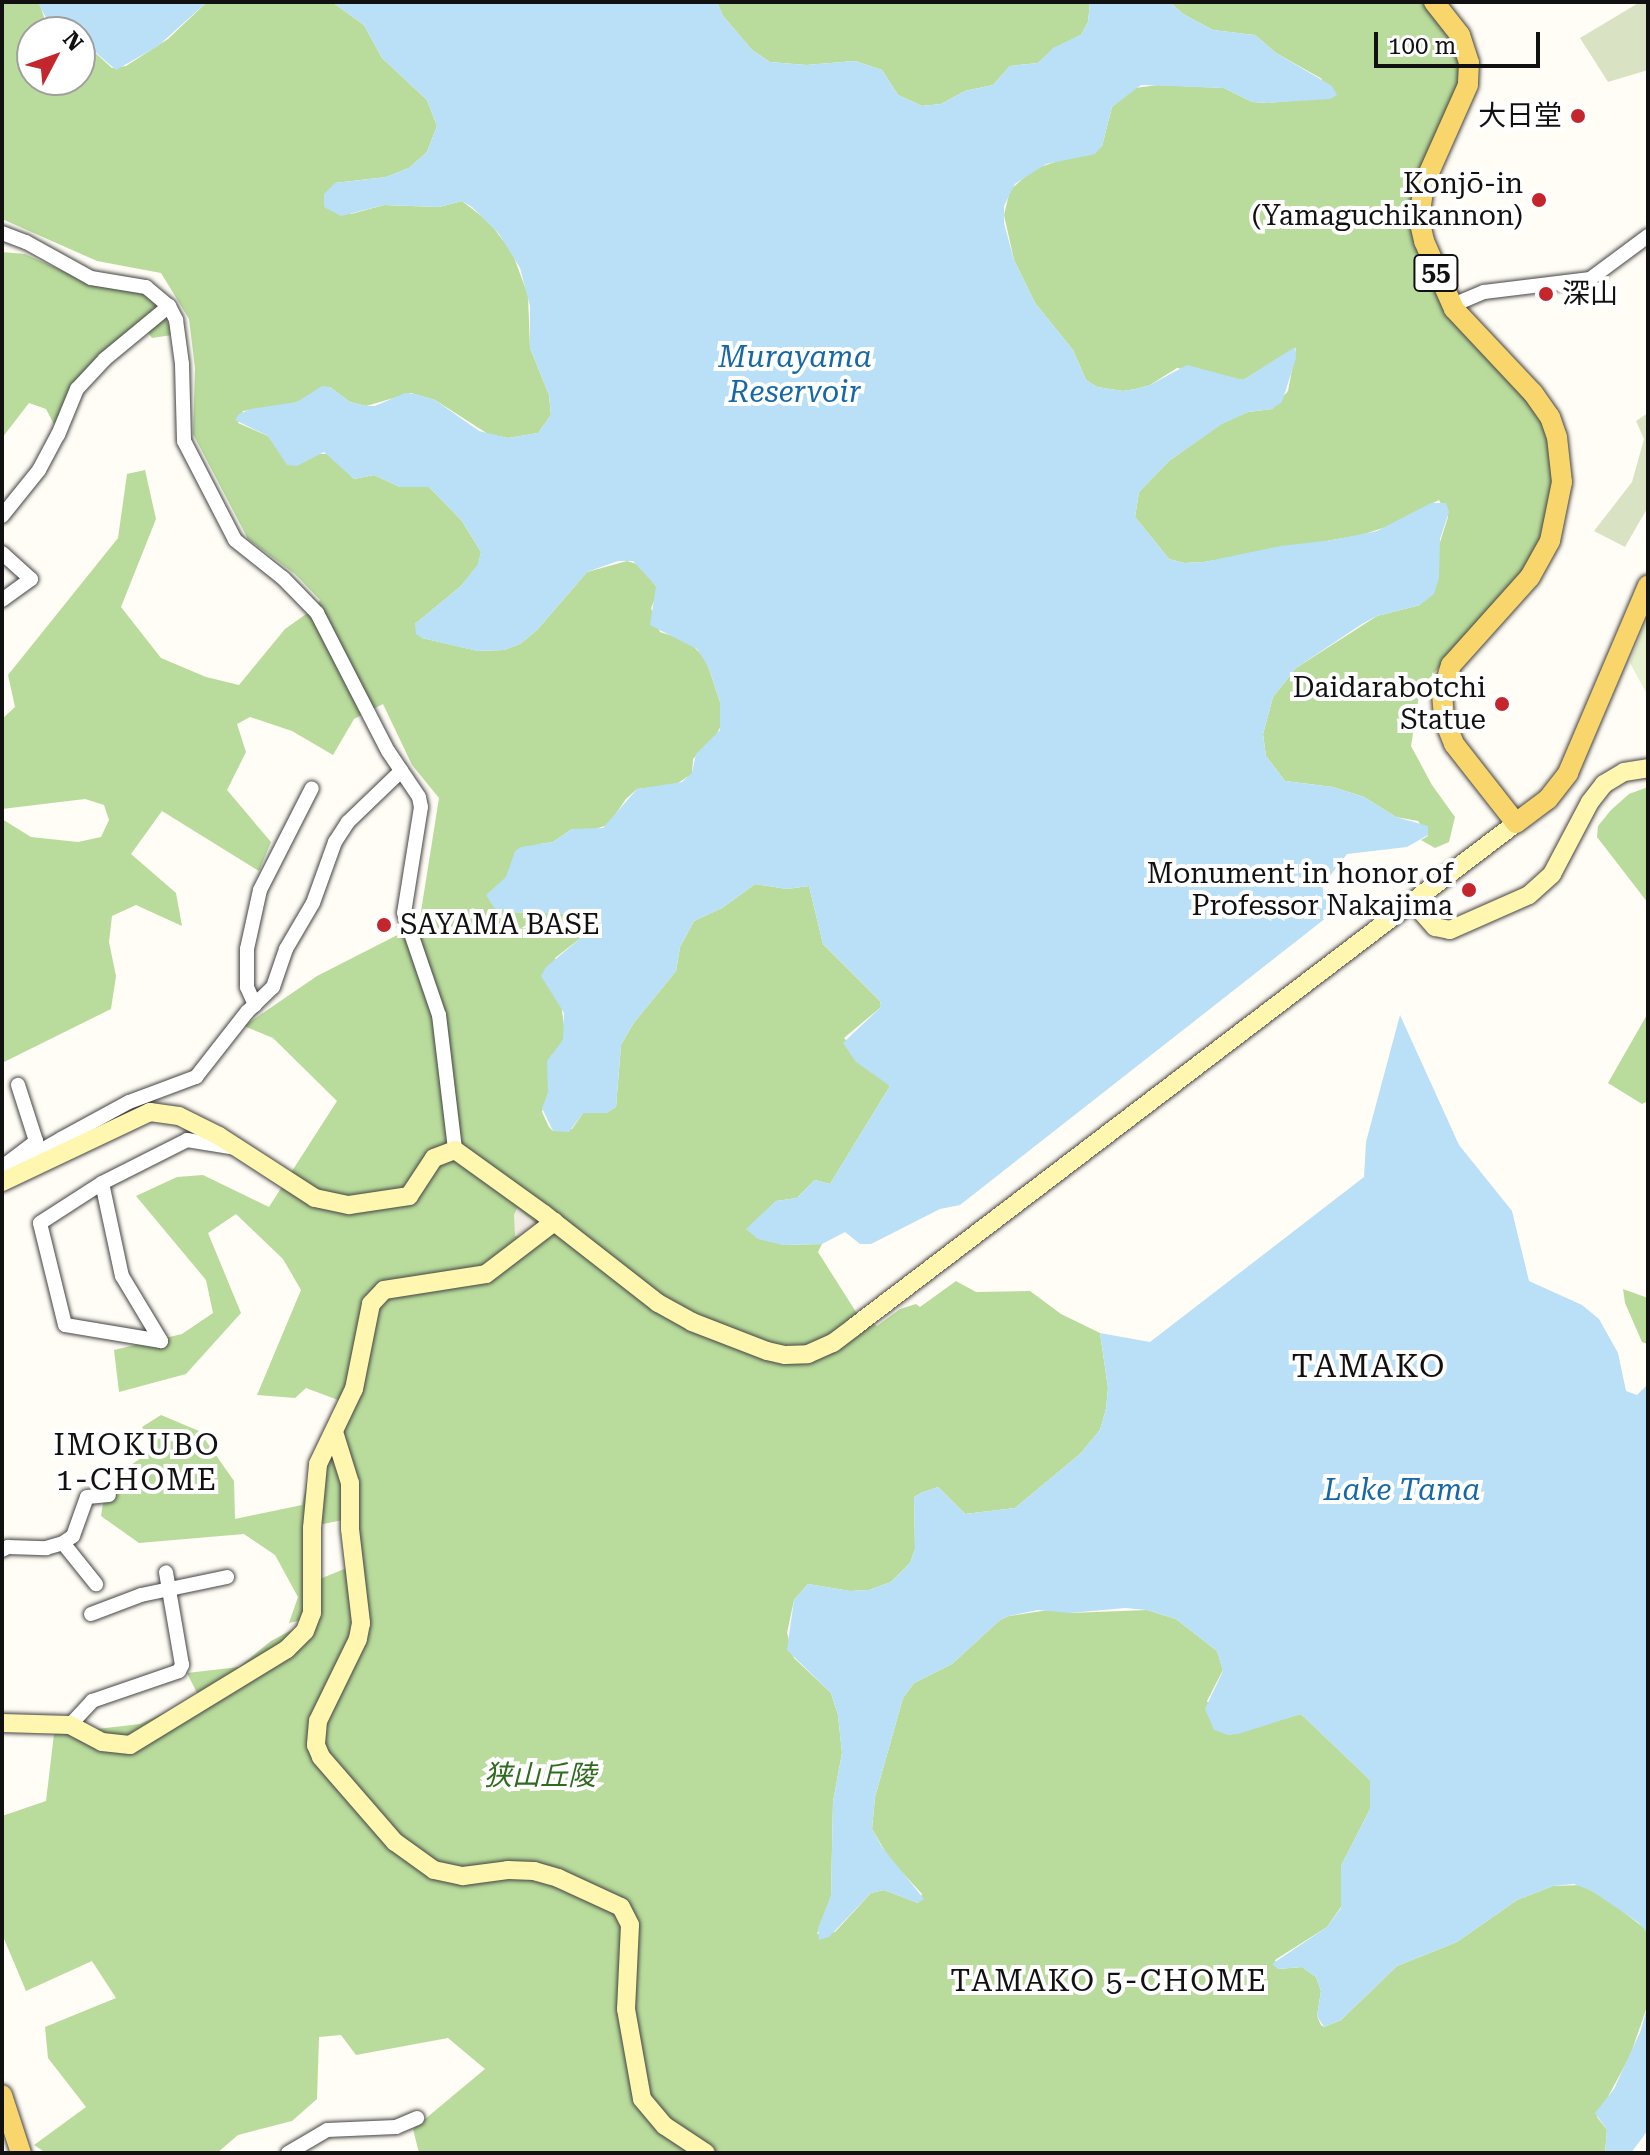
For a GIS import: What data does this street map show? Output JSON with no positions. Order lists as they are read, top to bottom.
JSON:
{
  "streets": {
    "main road": ["55"]
  },
  "districts": ["TAMAKO", "IMOKUBO 1-CHOME", "TAMAKO 5-CHOME"],
  "water": ["Murayama Reservoir", "Lake Tama"],
  "parks": ["狭山丘陵"],
  "places": [
    "大日堂",
    "Konjō-in (Yamaguchikannon)",
    "深山",
    "Daidarabotchi Statue",
    "Monument in honor of Professor Nakajima",
    "SAYAMA BASE"
  ],
  "scale_bar": "100 m",
  "north": "top right"
}
